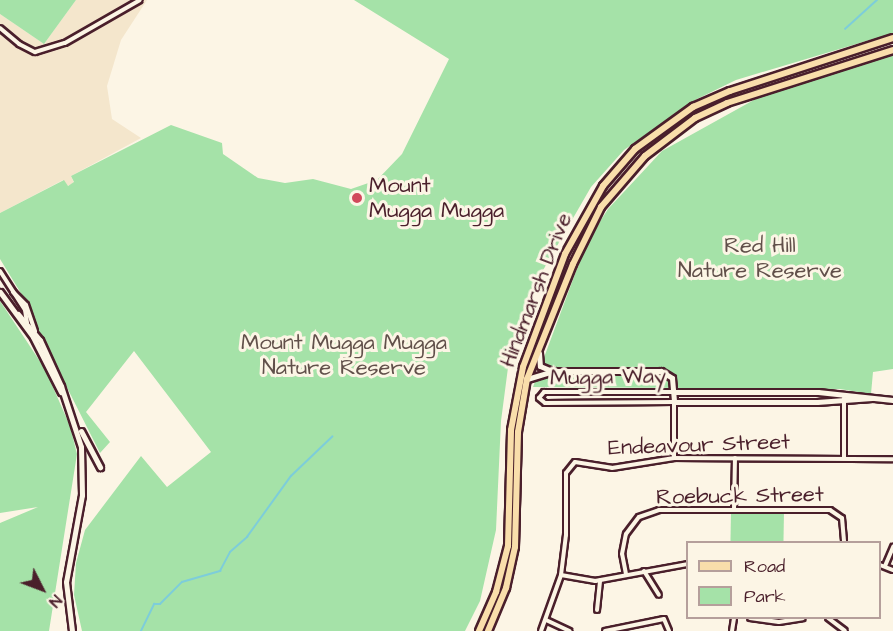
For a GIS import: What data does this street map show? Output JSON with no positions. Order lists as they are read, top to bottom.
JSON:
{
  "streets": {
    "main road": ["Hindmarsh Drive", "Mugga Way"],
    "street": ["Endeavour Street", "Roebuck Street"]
  },
  "parks": ["Red Hill Nature Reserve", "Mount Mugga Mugga Nature Reserve"],
  "places": ["Mount Mugga Mugga"],
  "legend": ["Road", "Park"],
  "north": "bottom right"
}
